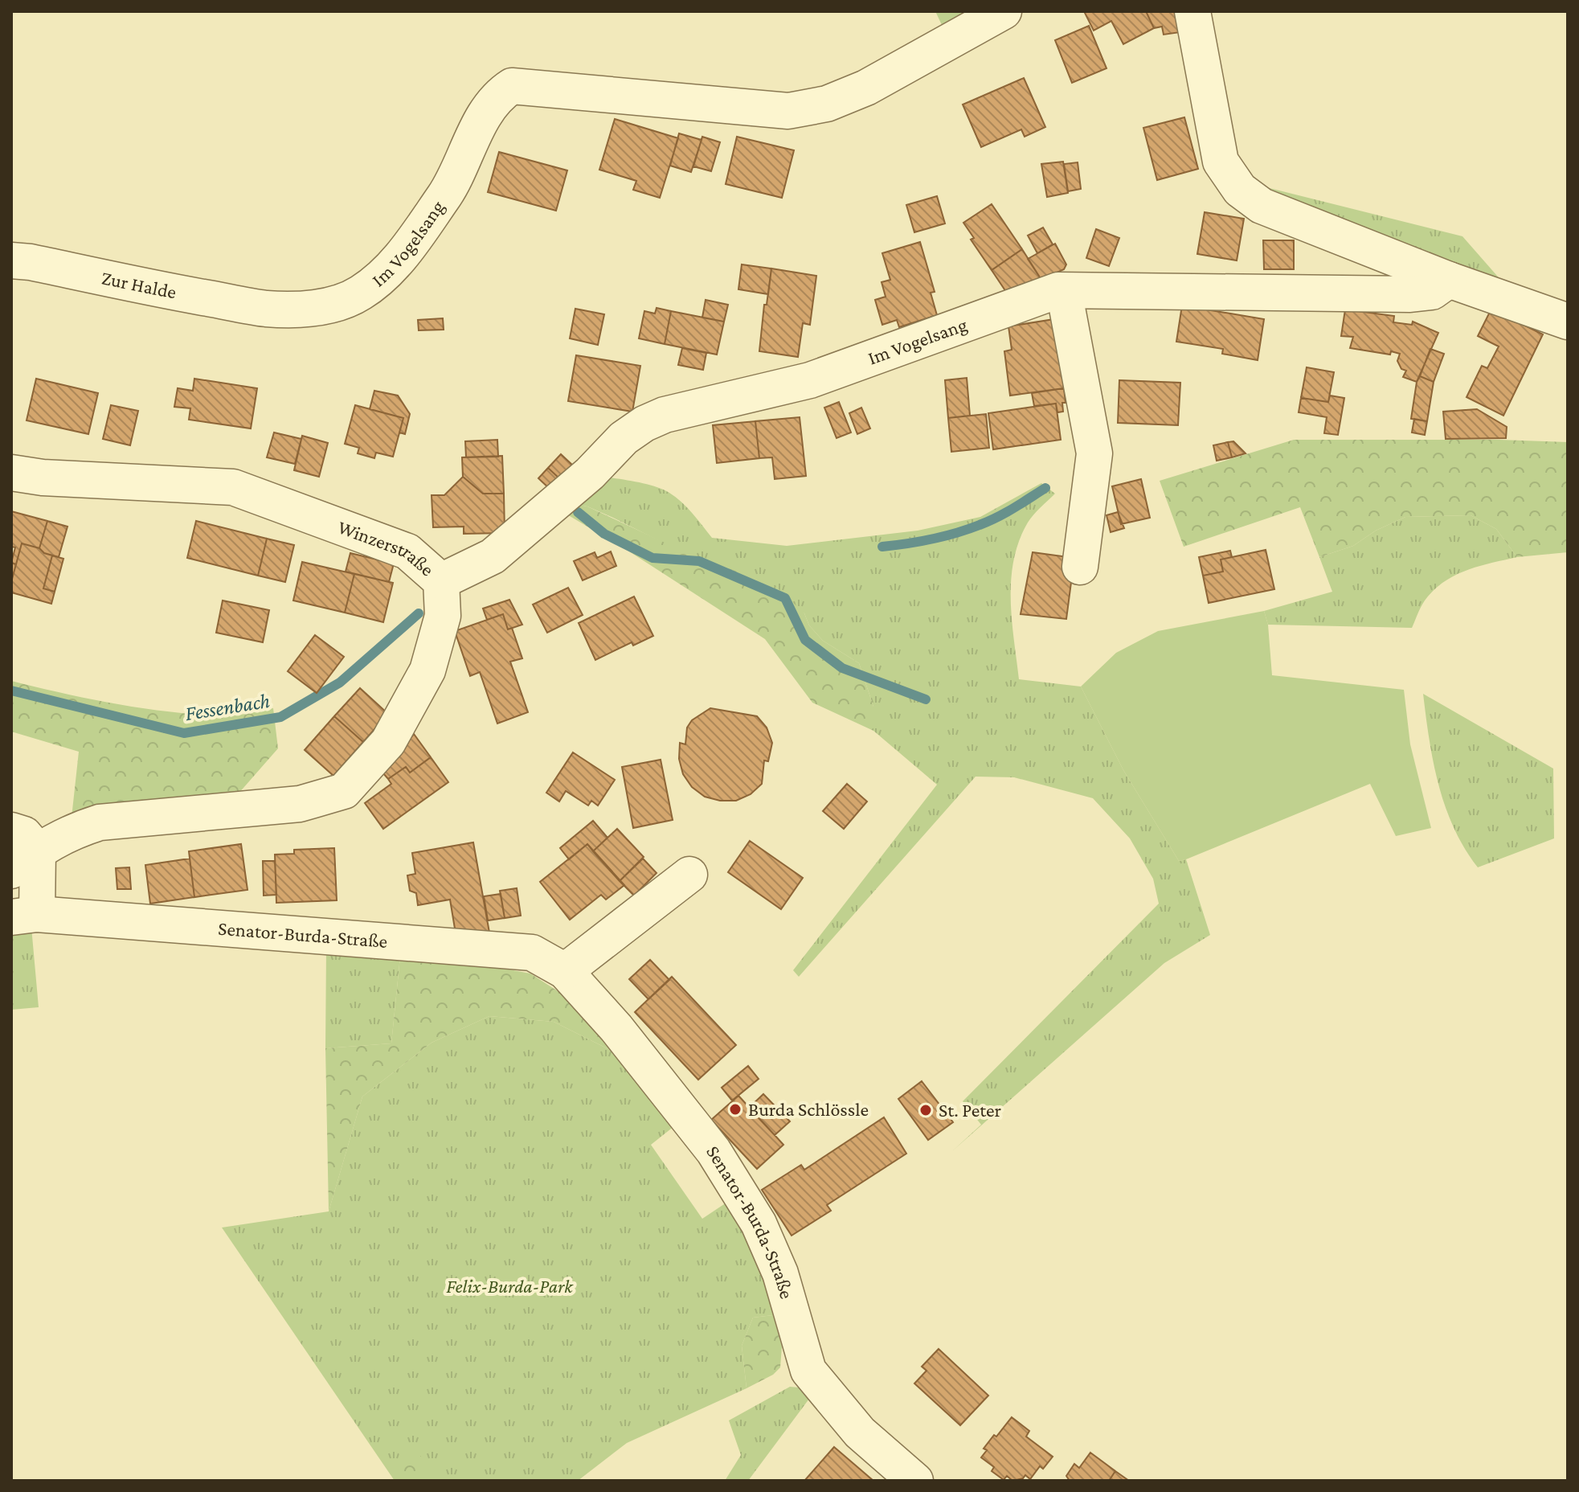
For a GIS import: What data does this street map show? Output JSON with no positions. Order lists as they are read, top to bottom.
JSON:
{
  "streets": {
    "street": [
      "Im Vogelsang",
      "Zur Halde",
      "Winzerstraße",
      "Senator-Burda-Straße"
    ]
  },
  "crossings": [
    ["Im Vogelsang", "Zur Halde"],
    ["Im Vogelsang", "Winzerstraße"],
    ["Winzerstraße", "Senator-Burda-Straße"]
  ],
  "water": ["Fessenbach"],
  "parks": ["Felix-Burda-Park"],
  "places": ["Burda Schlössle", "St. Peter"]
}
